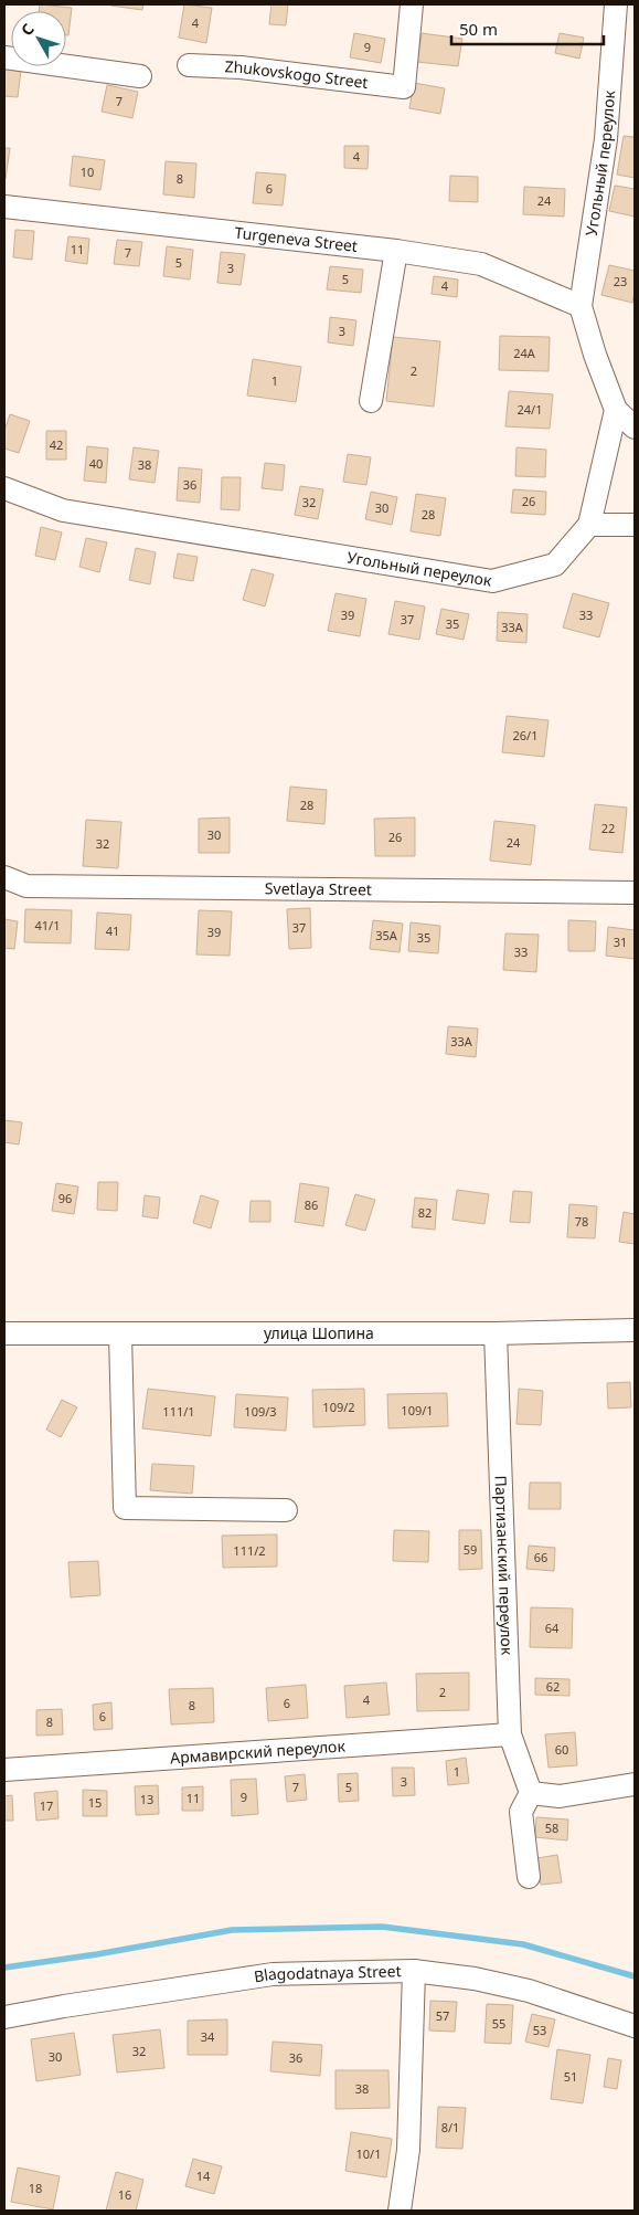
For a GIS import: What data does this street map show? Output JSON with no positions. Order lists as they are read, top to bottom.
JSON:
{
  "streets": {
    "street": [
      "Zhukovskogo Street",
      "Угольный переулок",
      "Turgeneva Street",
      "Svetlaya Street",
      "улица Шопина",
      "Партизанский переулок",
      "Армавирский переулок",
      "Blagodatnaya Street"
    ]
  },
  "crossings": [
    ["Угольный переулок", "Turgeneva Street"],
    ["улица Шопина", "Партизанский переулок"],
    ["Партизанский переулок", "Армавирский переулок"]
  ],
  "house_numbers": [
    "4",
    "9",
    "7",
    "4",
    "10",
    "8",
    "6",
    "24",
    "11",
    "7",
    "5",
    "3",
    "5",
    "23",
    "4",
    "3",
    "24А",
    "2",
    "1",
    "24/1",
    "42",
    "40",
    "38",
    "36",
    "26",
    "32",
    "30",
    "28",
    "39",
    "33",
    "37",
    "35",
    "33А",
    "26/1",
    "28",
    "22",
    "30",
    "26",
    "24",
    "32",
    "41/1",
    "37",
    "41",
    "39",
    "35А",
    "35",
    "31",
    "33",
    "33А",
    "96",
    "86",
    "82",
    "78",
    "109/2",
    "109/1",
    "111/1",
    "109/3",
    "59",
    "111/2",
    "66",
    "64",
    "62",
    "2",
    "4",
    "6",
    "8",
    "6",
    "8",
    "60",
    "1",
    "3",
    "7",
    "5",
    "9",
    "11",
    "13",
    "15",
    "17",
    "58",
    "57",
    "55",
    "53",
    "34",
    "32",
    "30",
    "36",
    "51",
    "38",
    "8/1",
    "10/1",
    "14",
    "18",
    "16"
  ],
  "scale_bar": "50 m",
  "north": "top left"
}
